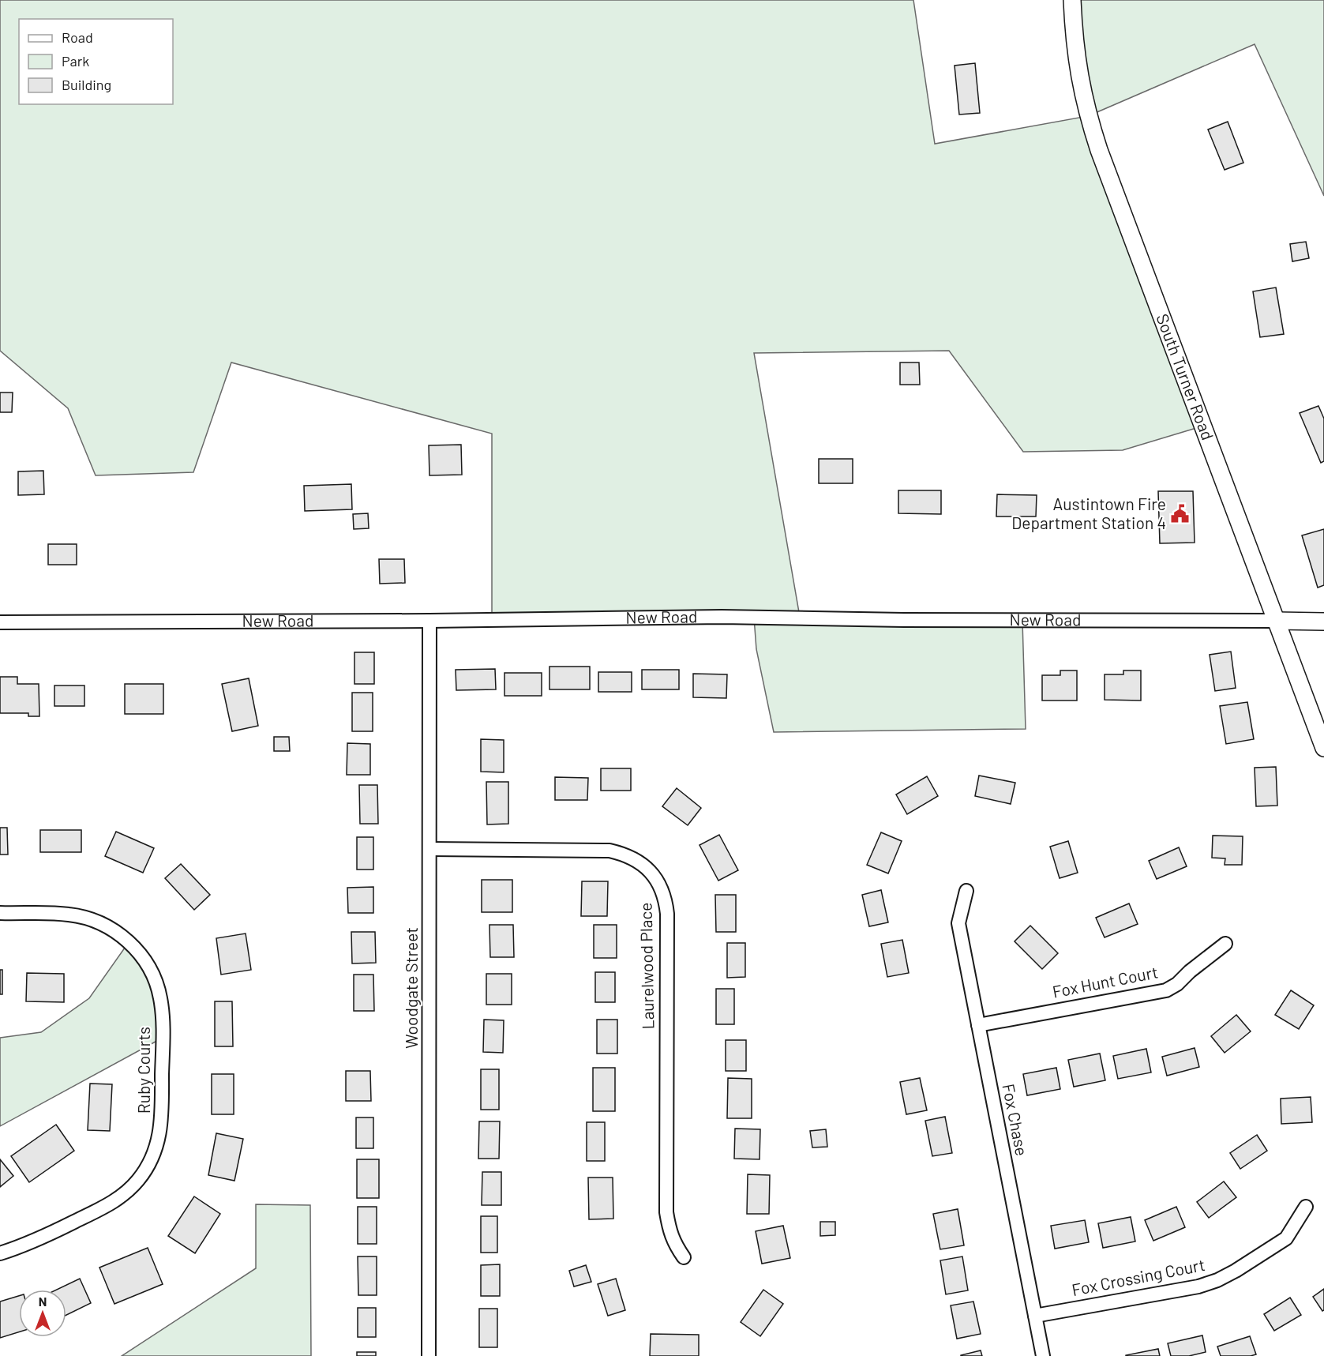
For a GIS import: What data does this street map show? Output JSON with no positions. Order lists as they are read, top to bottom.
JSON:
{
  "streets": {
    "street": [
      "South Turner Road",
      "New Road",
      "Laurelwood Place",
      "Fox Hunt Court",
      "Woodgate Street",
      "Ruby Courts",
      "Fox Chase",
      "Fox Crossing Court"
    ]
  },
  "crossings": [
    ["South Turner Road", "New Road"],
    ["New Road", "Woodgate Street"],
    ["Laurelwood Place", "Woodgate Street"],
    ["Fox Hunt Court", "Fox Chase"],
    ["Fox Chase", "Fox Crossing Court"]
  ],
  "places": {
    "public building": ["Austintown Fire Department Station 4"]
  },
  "legend": ["Road", "Park", "Building"],
  "north": "top"
}
